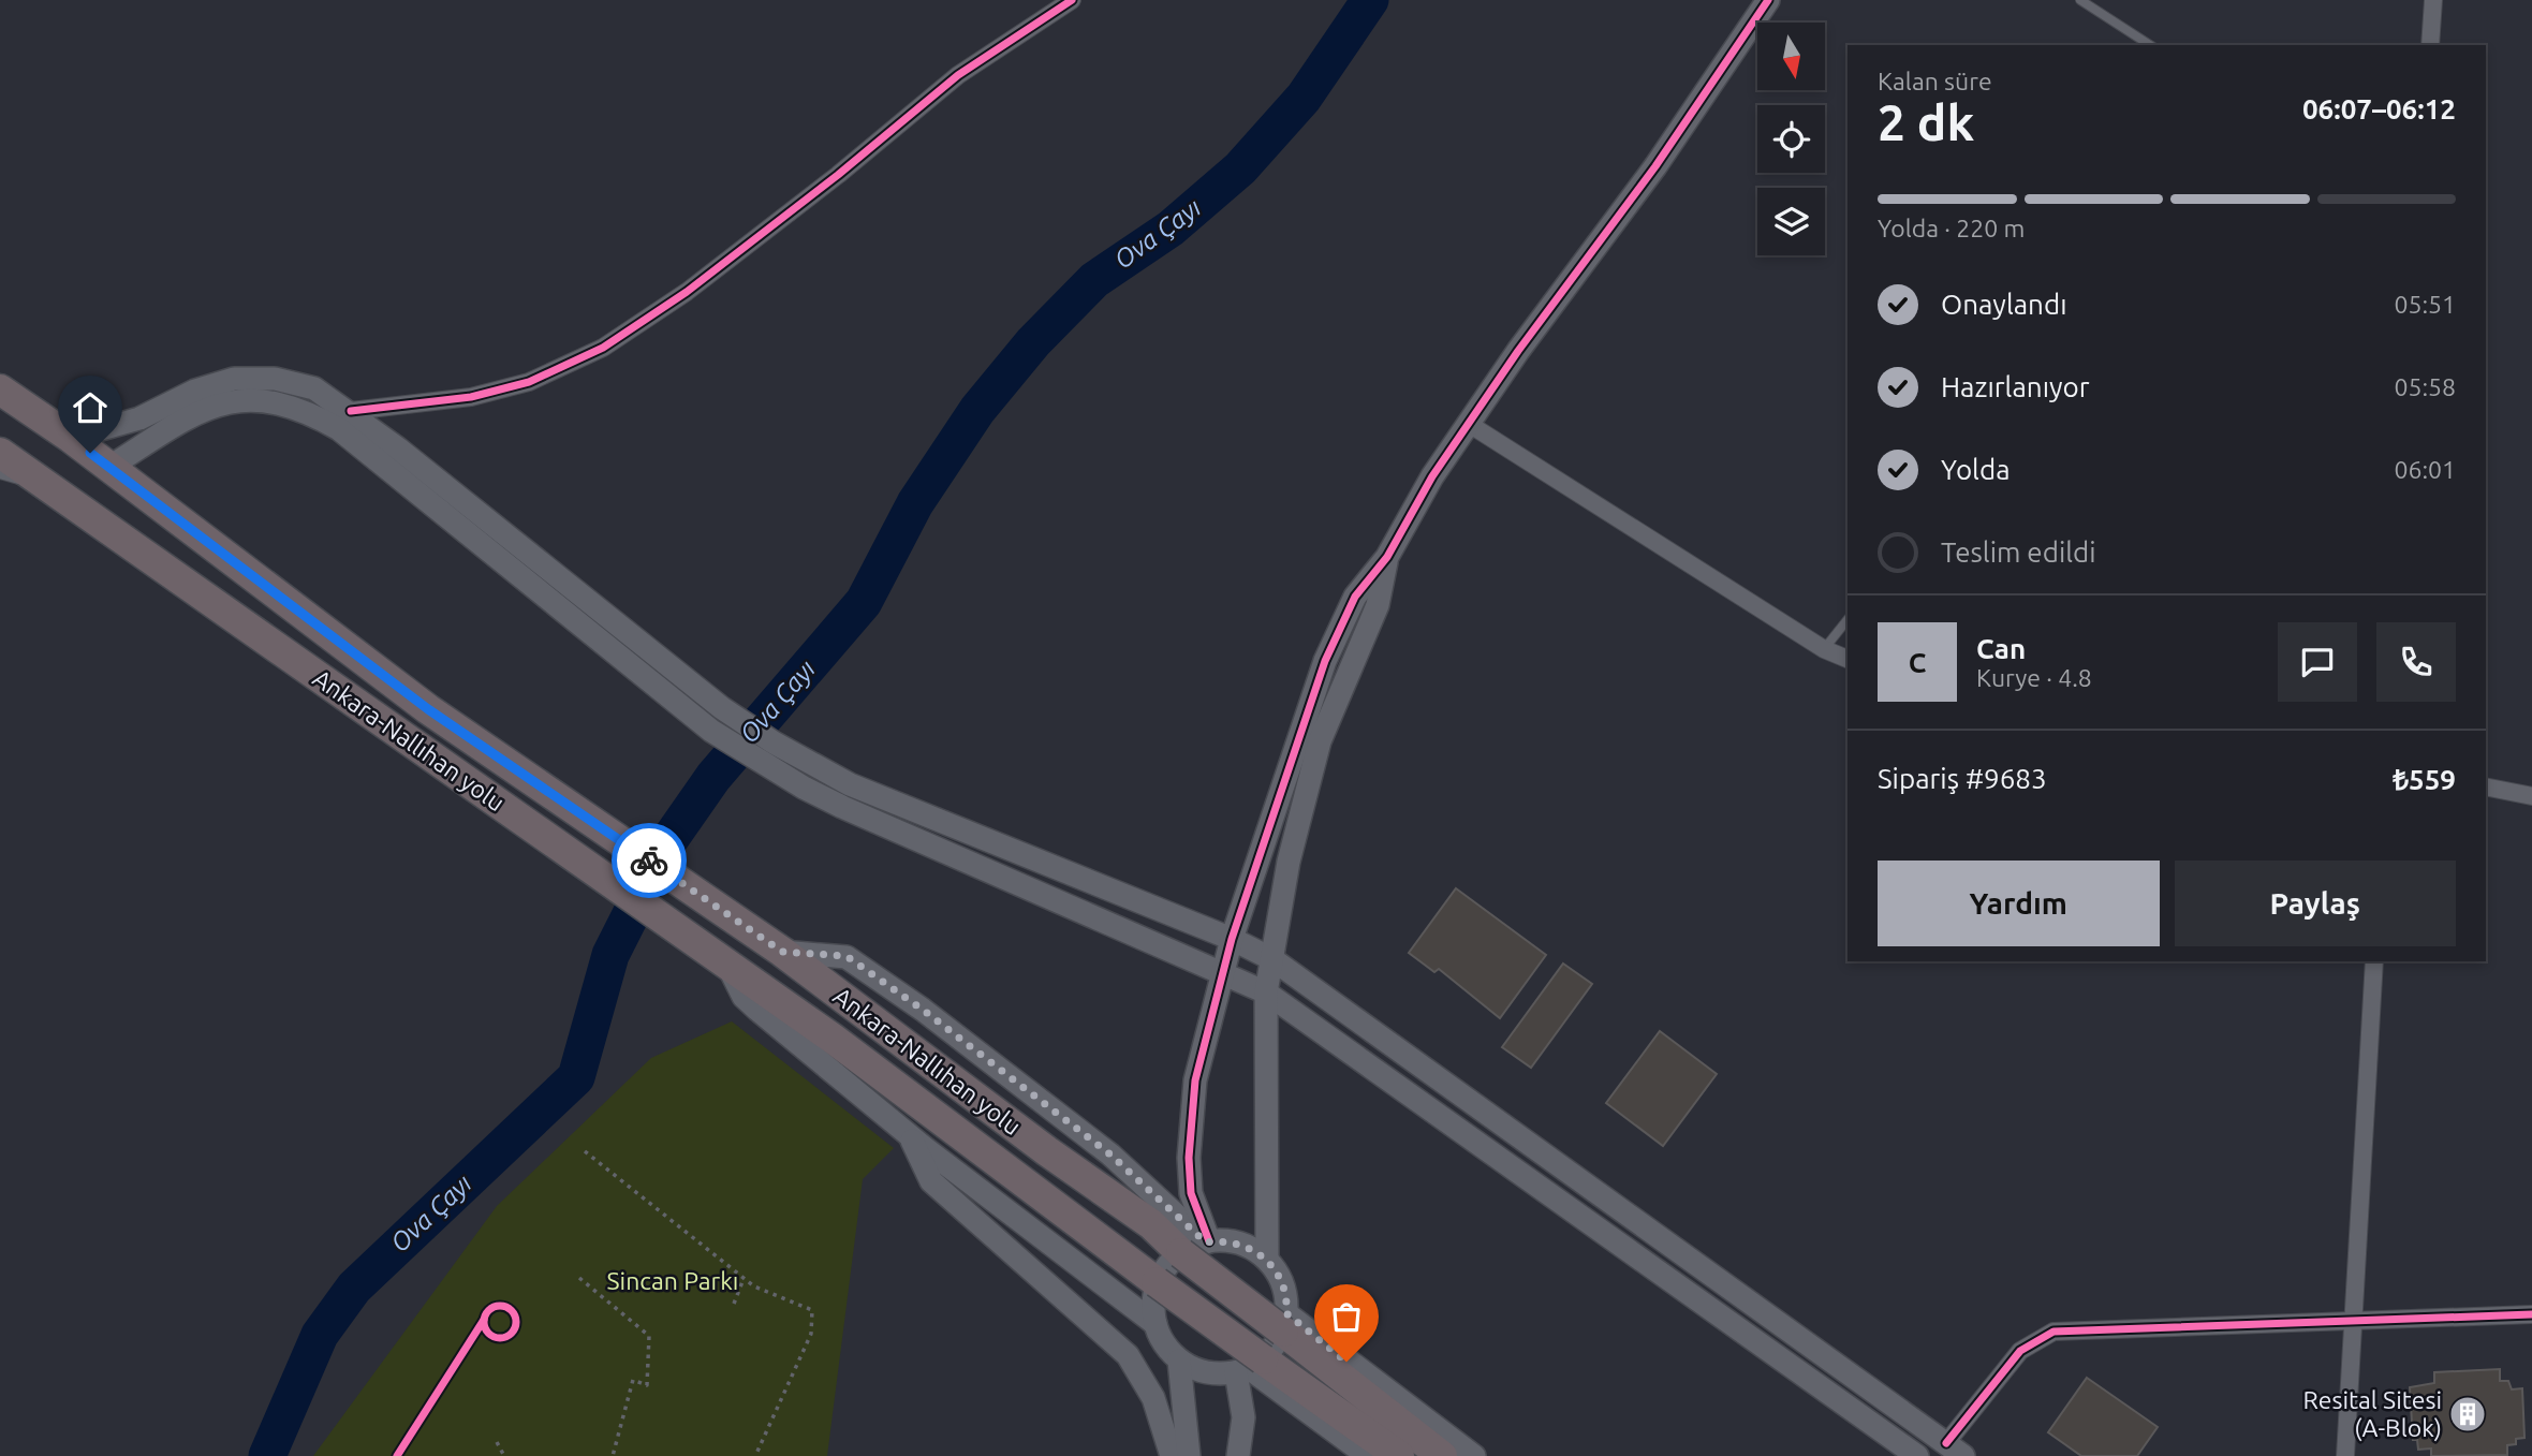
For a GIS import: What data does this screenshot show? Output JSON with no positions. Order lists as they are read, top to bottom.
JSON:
{
  "streets": {
    "highway": ["Ankara-Nallıhan yolu"]
  },
  "water": ["Ova Çayı"],
  "parks": ["Sincan Parkı"],
  "places": {
    "building": ["Resital Sitesi (A-Blok)"]
  },
  "north": "bottom",
  "page": {
    "heading": ["2 dk", "Kalan süre", "06:07–06:12"],
    "panel": [
      "Can",
      "Kurye · 4.8",
      "Sipariş #9683",
      "₺559"
    ],
    "bar": "Yolda · 220 m",
    "list": [
      ["Onaylandı", "05:51"],
      ["Hazırlanıyor", "05:58"],
      ["Yolda", "06:01"],
      "Teslim edildi"
    ],
    "round": "C",
    "buttons": ["Yardım", "Paylaş"]
  }
}
